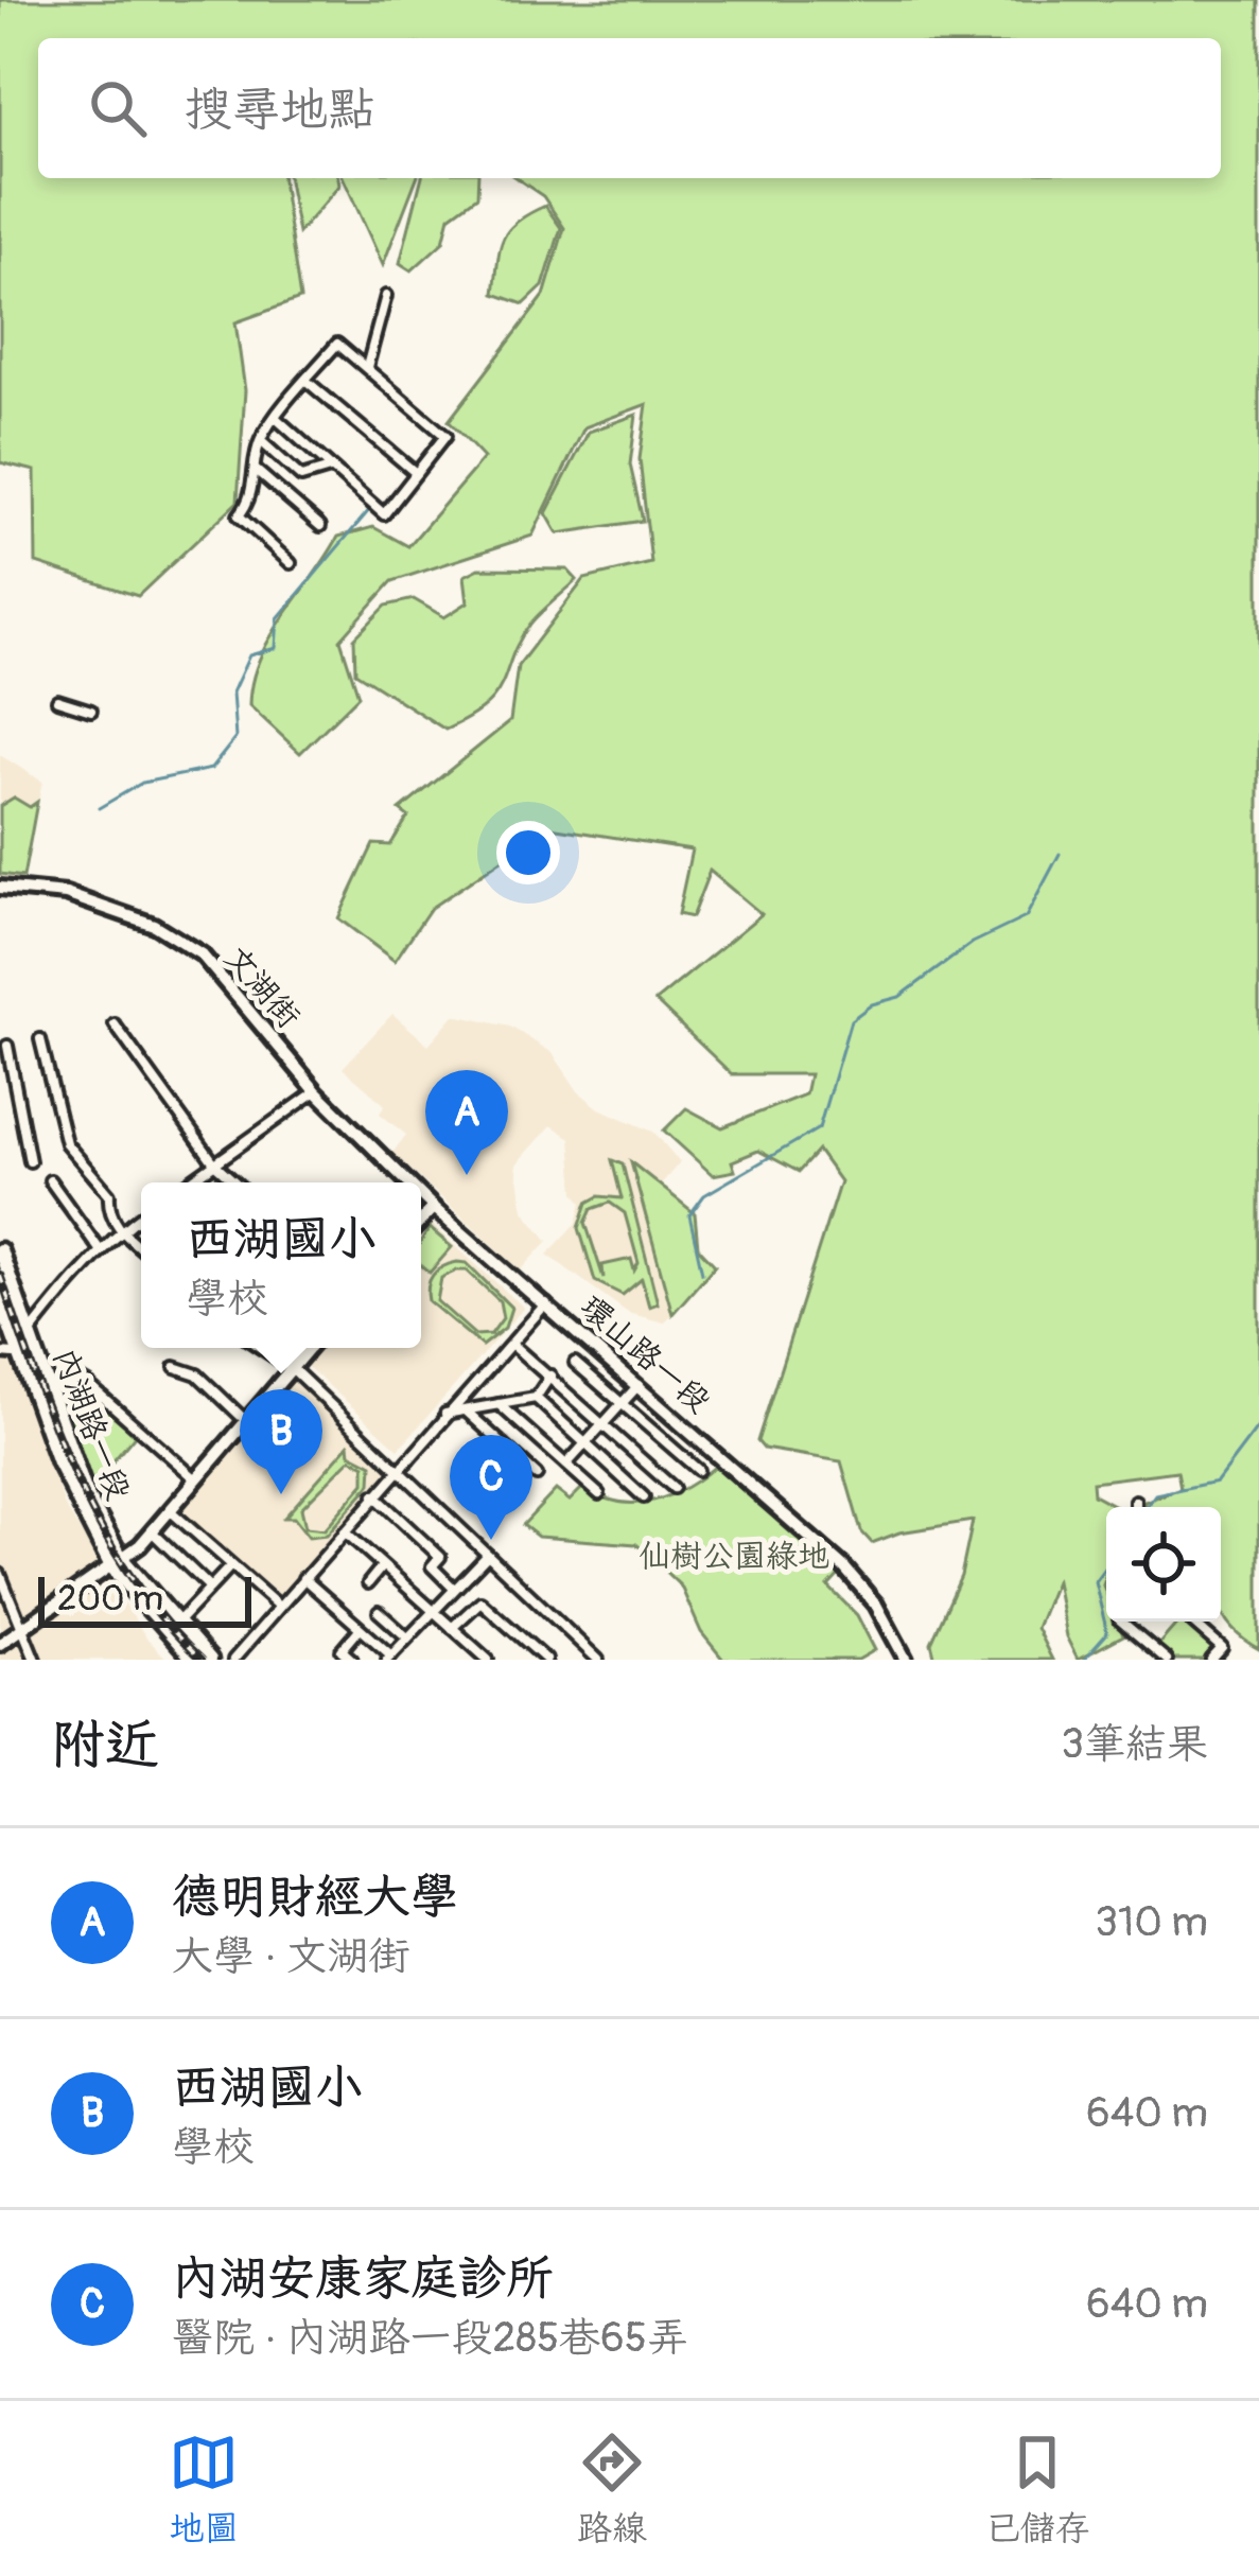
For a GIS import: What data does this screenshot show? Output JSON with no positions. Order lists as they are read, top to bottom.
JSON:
{
  "streets": {
    "main road": ["內湖路一段"],
    "street": ["文湖街", "環山路一段"]
  },
  "crossings": [
    ["文湖街", "環山路一段"]
  ],
  "parks": ["仙樹公園綠地"],
  "scale_bar": "200 m",
  "page": {
    "search": "搜尋地點",
    "pins": ["A", "B", "C"],
    "popup": ["西湖國小", "學校"],
    "scale": "200 m",
    "heading": ["附近", "3筆結果"],
    "list": [
      {
        "mark": "A",
        "name": "德明財經大學",
        "note": "大學 · 文湖街",
        "value": "310 m"
      },
      {
        "mark": "B",
        "name": "西湖國小",
        "note": "學校",
        "value": "640 m"
      },
      {
        "mark": "C",
        "name": "內湖安康家庭診所",
        "note": "醫院 · 內湖路一段285巷65弄",
        "value": "640 m"
      }
    ],
    "nav": ["地圖", "路線", "已儲存"]
  }
}
